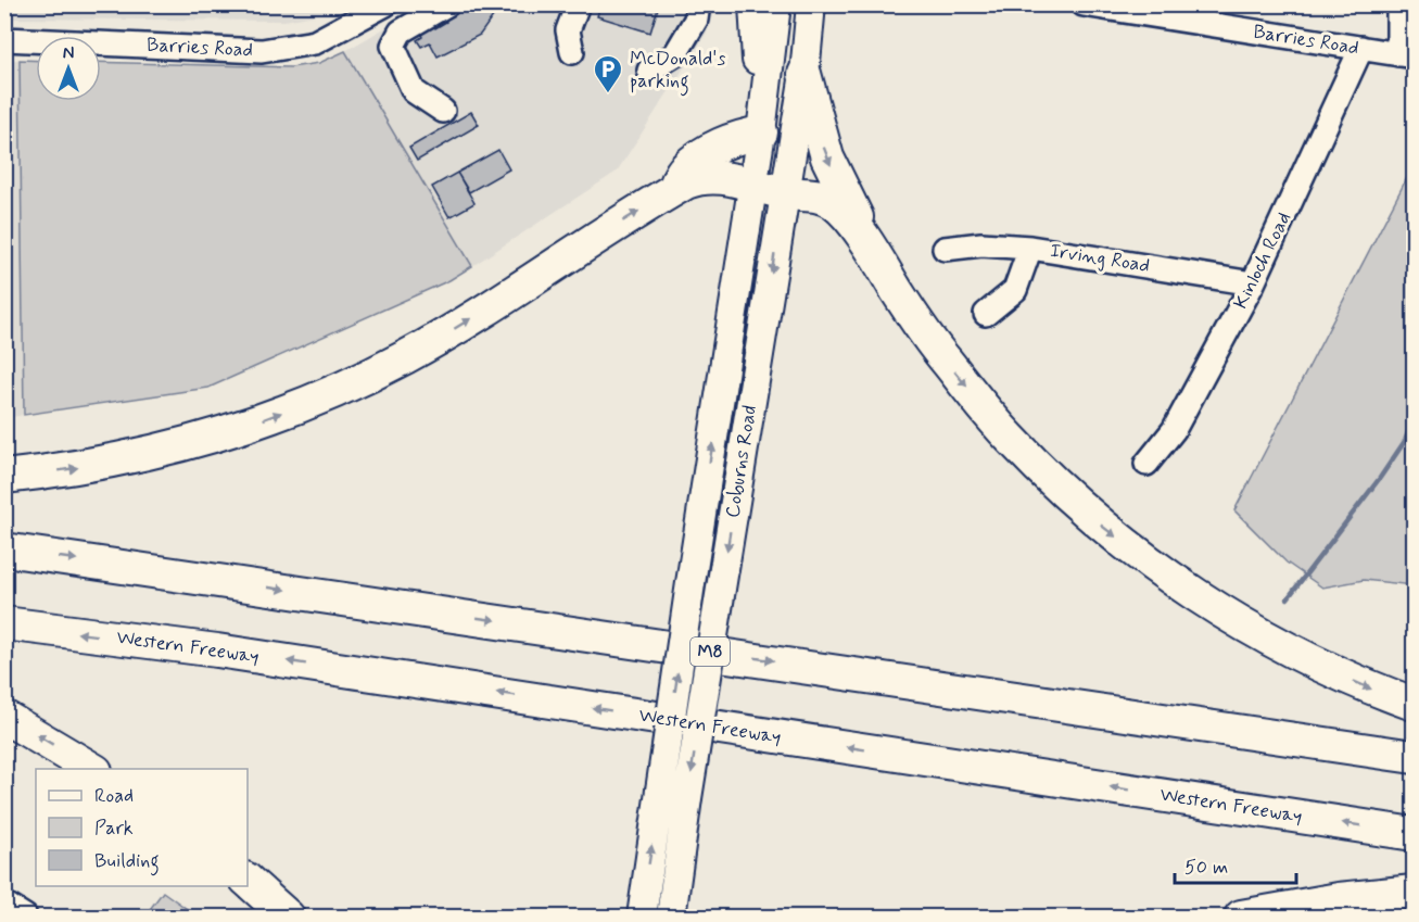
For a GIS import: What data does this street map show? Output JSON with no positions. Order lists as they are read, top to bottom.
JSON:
{
  "streets": {
    "highway": ["Western Freeway", "M8"],
    "main road": ["Coburns Road"],
    "street": ["Barries Road", "Irving Road", "Kinloch Road"]
  },
  "crossings": [
    ["Barries Road", "Kinloch Road"],
    ["Irving Road", "Kinloch Road"]
  ],
  "places": {
    "parking": ["McDonald's parking"]
  },
  "legend": ["Road", "Park", "Building"],
  "scale_bar": "50 m",
  "north": "top"
}
